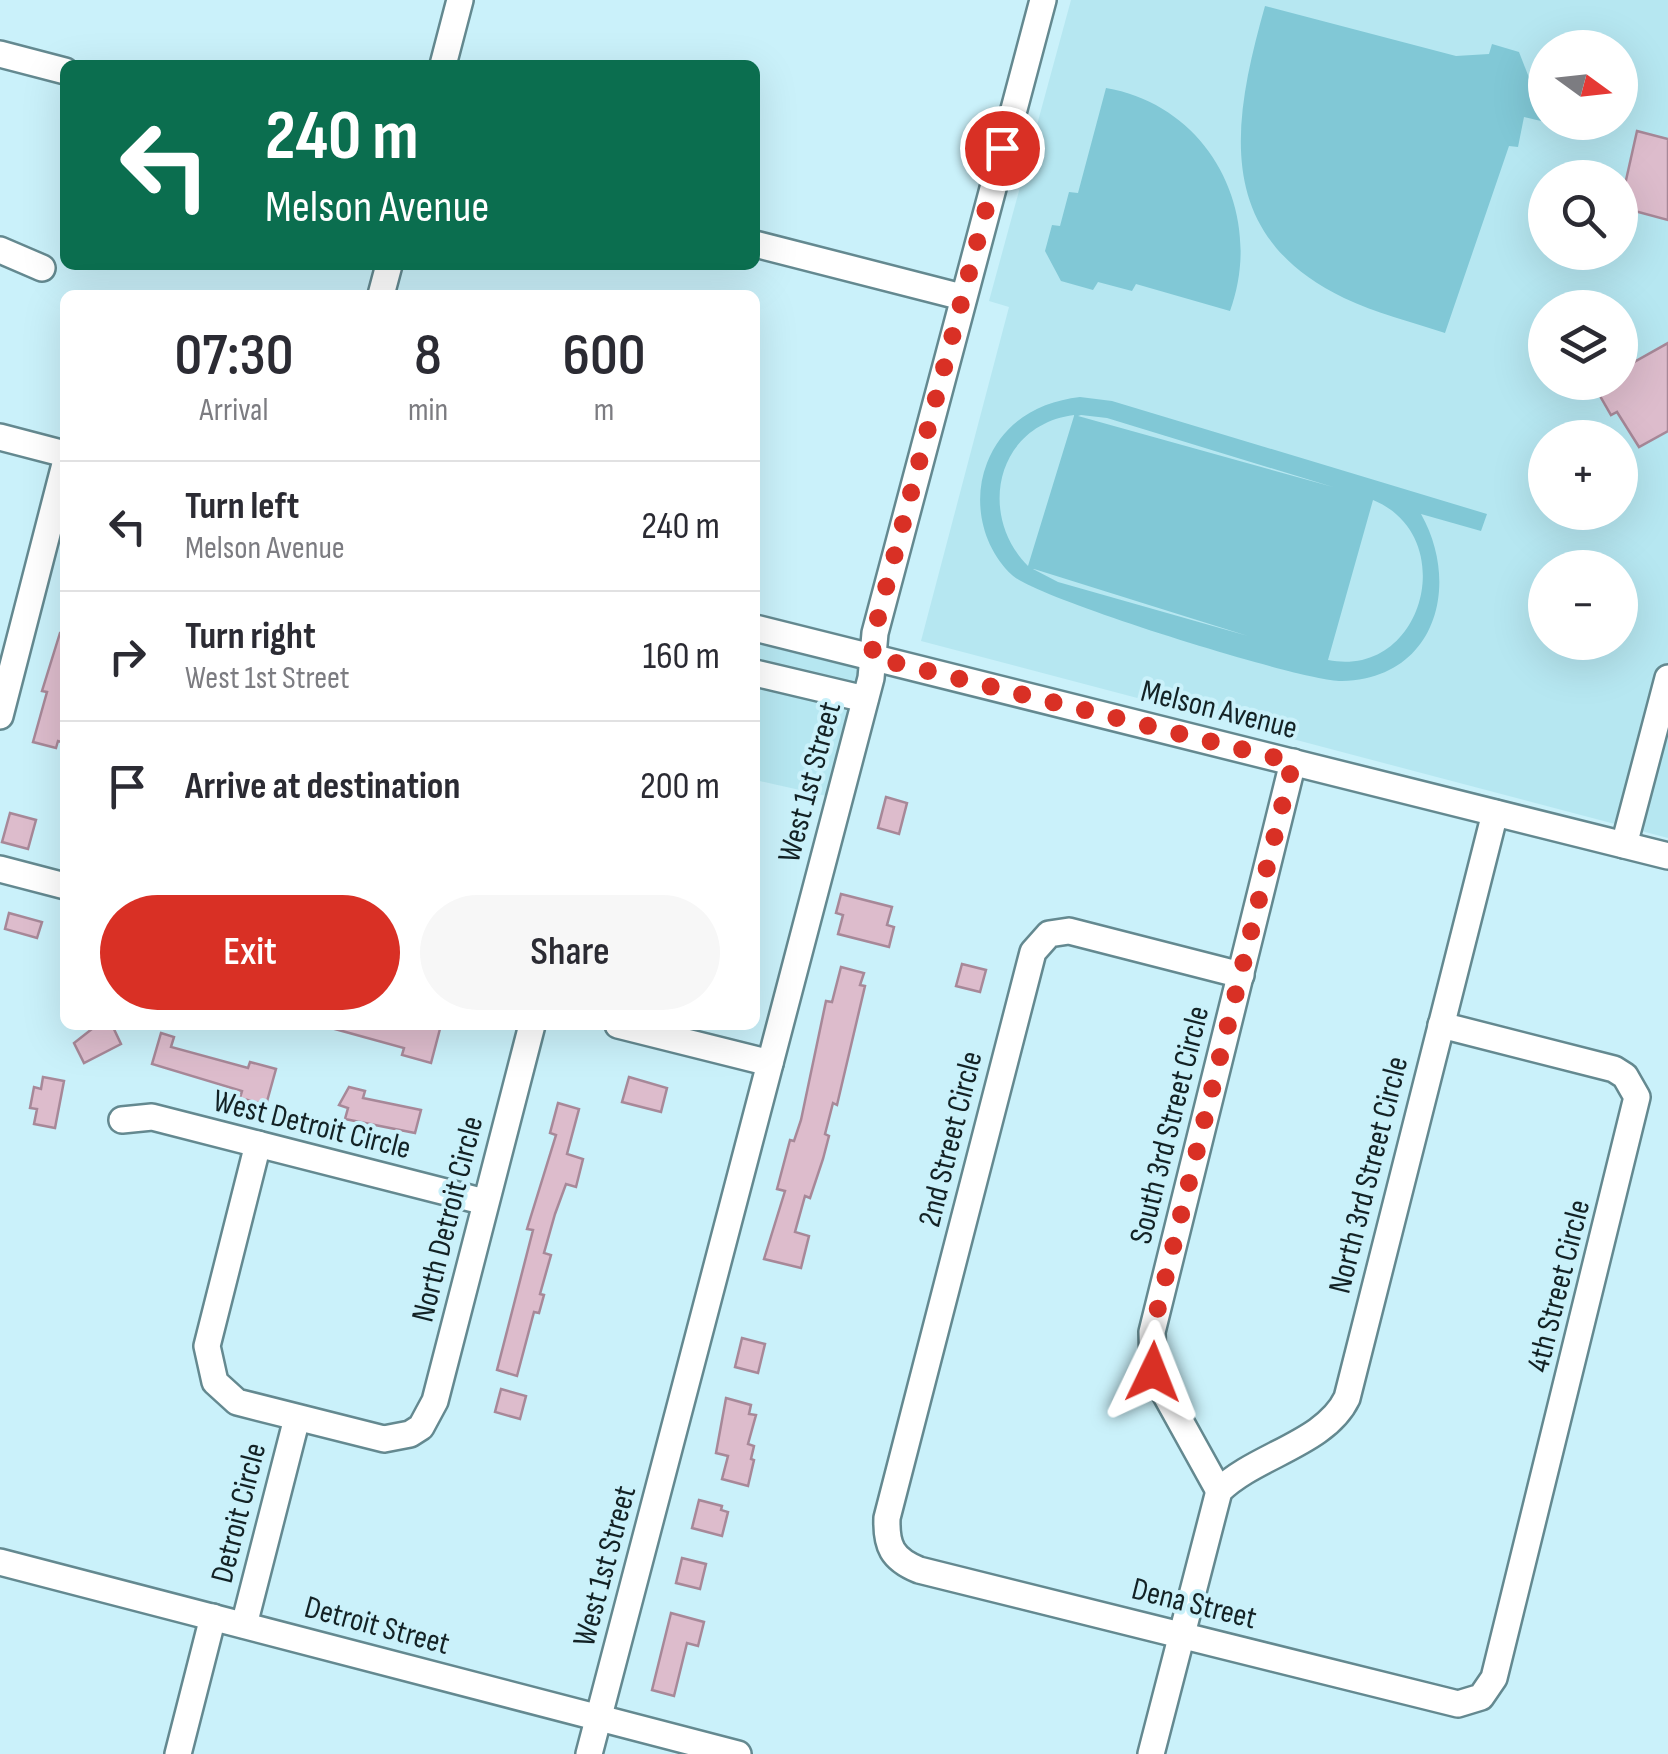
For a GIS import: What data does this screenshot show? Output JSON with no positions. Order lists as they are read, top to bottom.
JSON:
{
  "streets": {
    "street": [
      "Melson Avenue",
      "West 1st Street",
      "West Detroit Circle",
      "South 3rd Street Circle",
      "2nd Street Circle",
      "North 3rd Street Circle",
      "North Detroit Circle",
      "4th Street Circle",
      "Detroit Circle",
      "Dena Street",
      "Detroit Street"
    ]
  },
  "crossings": [
    ["Melson Avenue", "West 1st Street"],
    ["Melson Avenue", "South 3rd Street Circle"],
    ["Melson Avenue", "North 3rd Street Circle"],
    ["West 1st Street", "Detroit Street"],
    ["West Detroit Circle", "North Detroit Circle"],
    ["South 3rd Street Circle", "2nd Street Circle"],
    ["South 3rd Street Circle", "North 3rd Street Circle"],
    ["2nd Street Circle", "Dena Street"],
    ["North 3rd Street Circle", "4th Street Circle"],
    ["North Detroit Circle", "Detroit Circle"],
    ["4th Street Circle", "Dena Street"],
    ["Detroit Circle", "Detroit Street"]
  ],
  "north": "right",
  "page": {
    "map_buttons": ["+", "−"],
    "turn": ["240 m", "Melson Avenue"],
    "eta": [
      "07:30",
      "Arrival",
      "8",
      "min",
      "600",
      "m"
    ],
    "list": [
      {
        "name": "Turn left",
        "note": "Melson Avenue",
        "value": "240 m"
      },
      {
        "name": "Turn right",
        "note": "West 1st Street",
        "value": "160 m"
      },
      {
        "name": "Arrive at destination",
        "value": "200 m"
      }
    ],
    "buttons": ["Exit", "Share"]
  }
}
